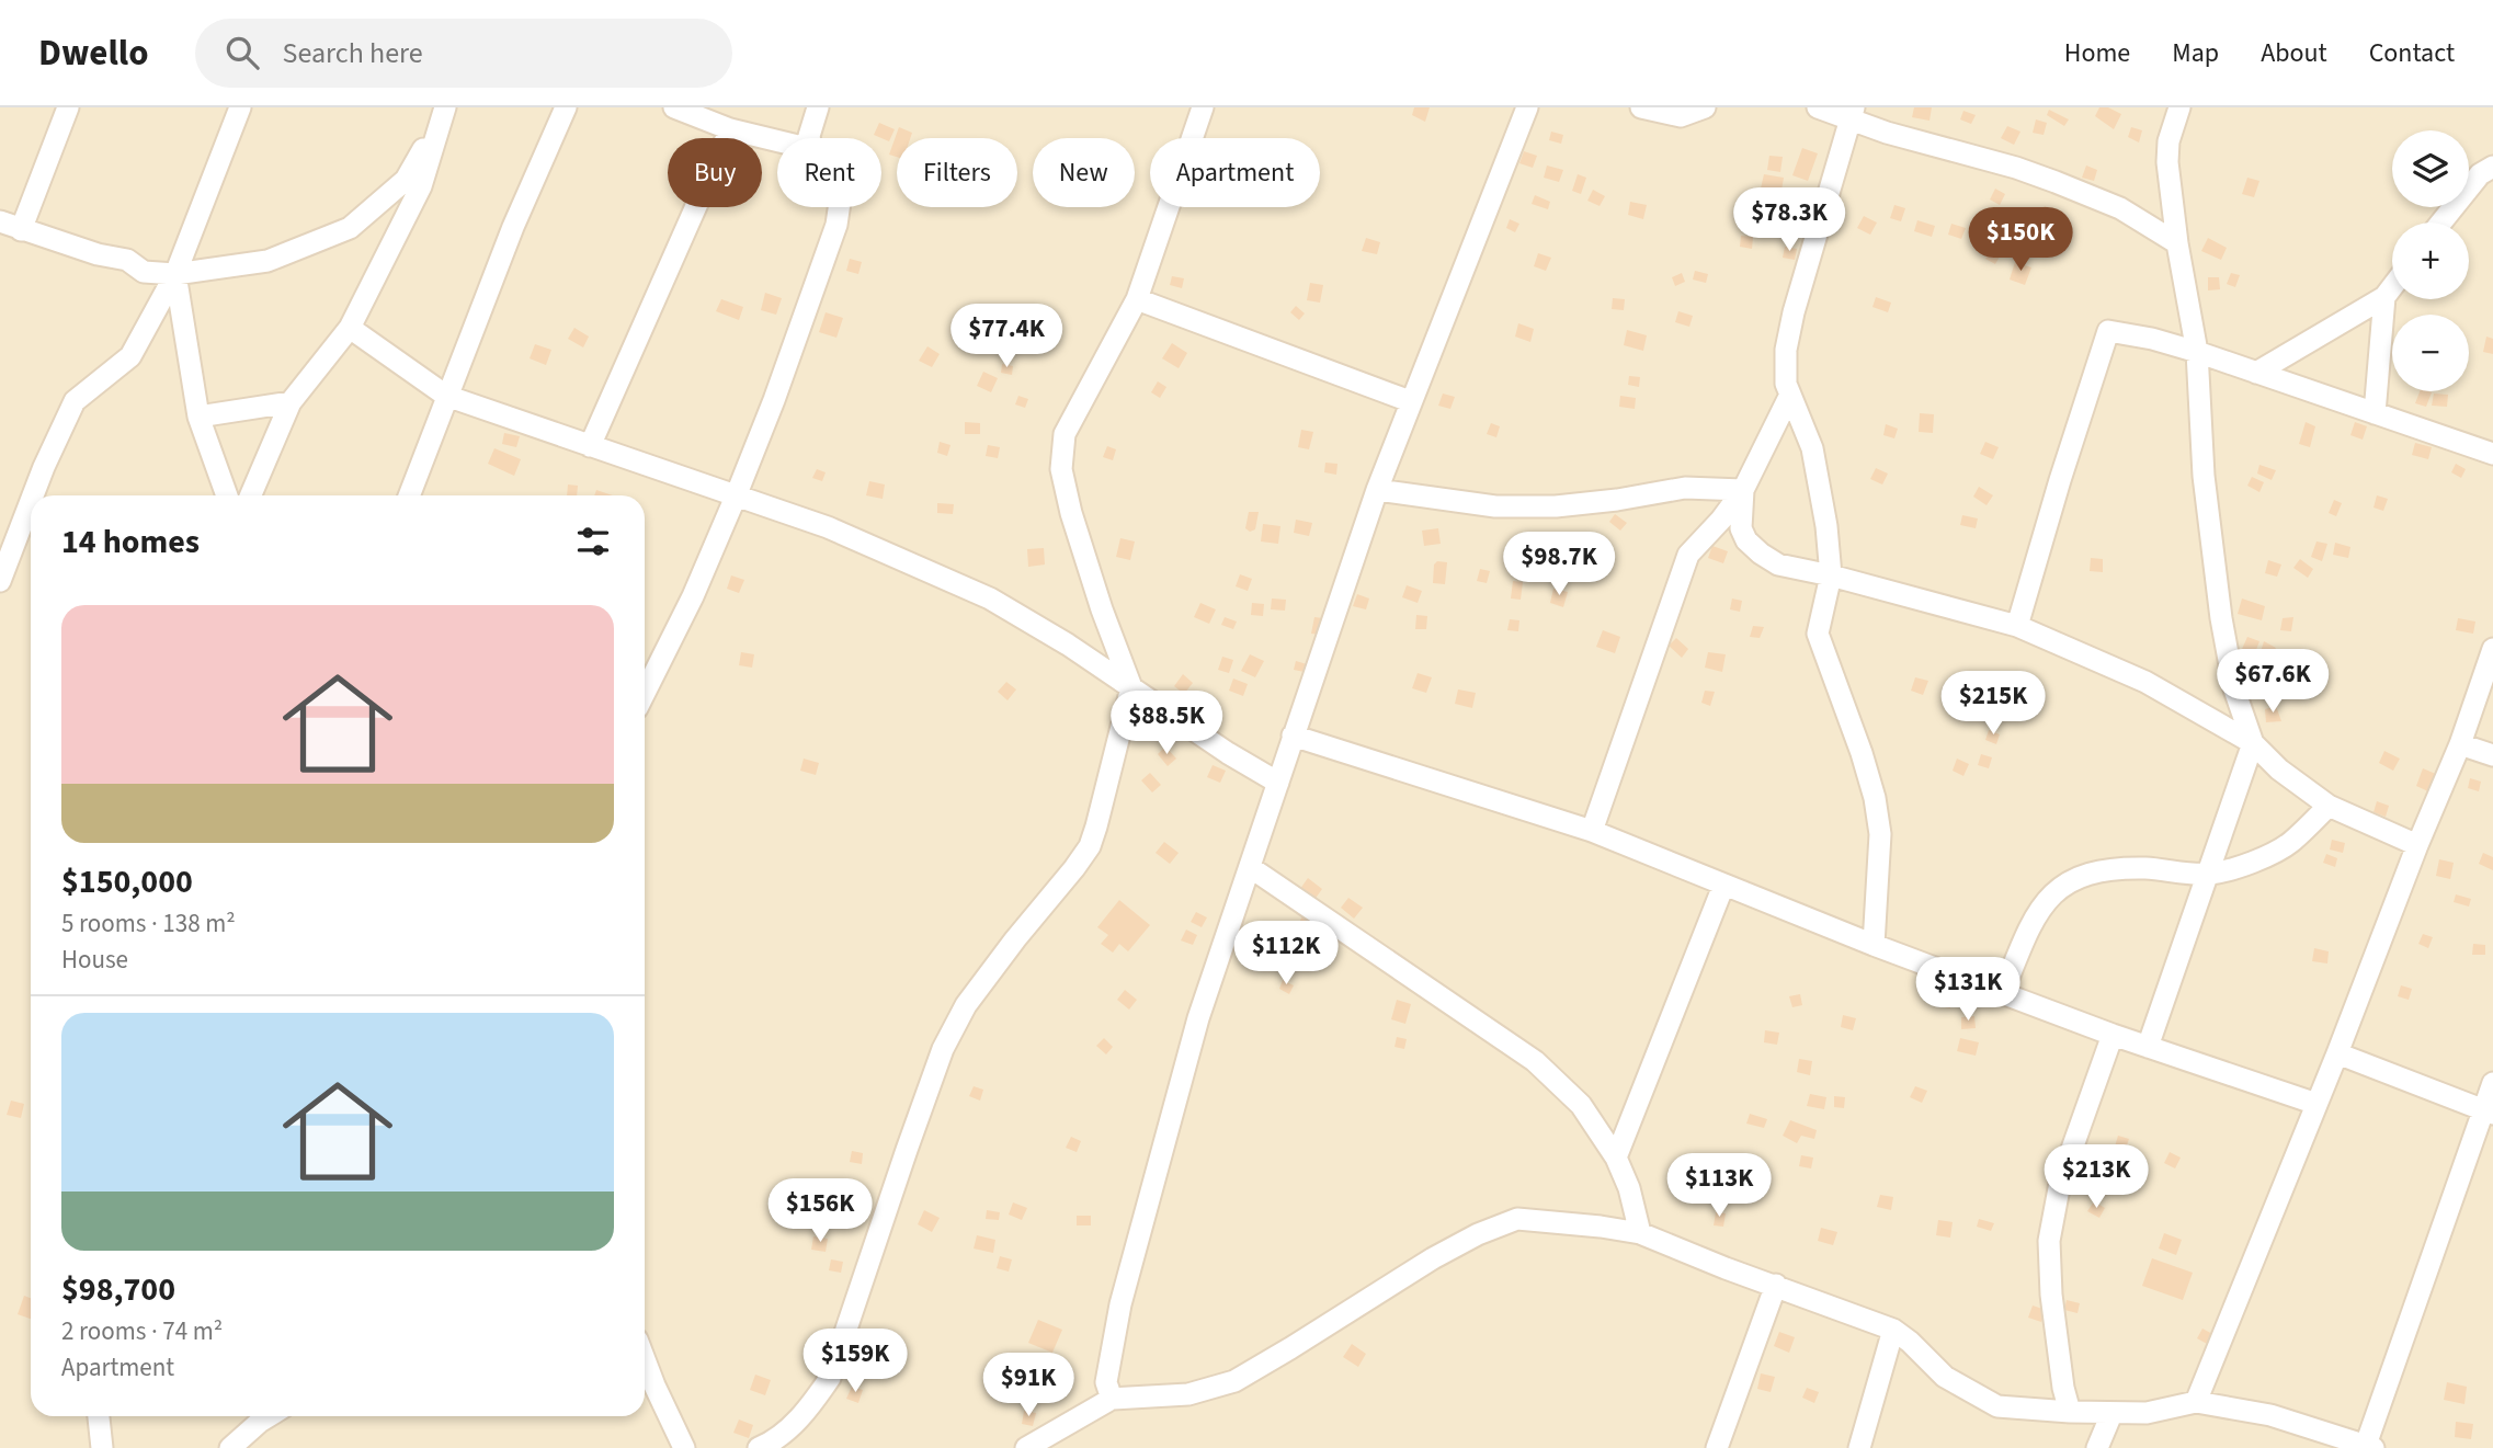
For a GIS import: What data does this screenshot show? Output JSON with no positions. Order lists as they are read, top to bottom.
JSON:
{
  "page": {
    "header": "Dwello",
    "search": "Search here",
    "nav": [
      "Home",
      "Map",
      "About",
      "Contact"
    ],
    "map_buttons": ["+", "−"],
    "chip": [
      "Buy",
      "Rent",
      "Filters",
      "New",
      "Apartment"
    ],
    "price": [
      "$78.3K",
      "$150K",
      "$77.4K",
      "$98.7K",
      "$67.6K",
      "$215K",
      "$88.5K",
      "$112K",
      "$131K",
      "$213K",
      "$113K",
      "$156K",
      "$159K",
      "$91K"
    ],
    "heading": "14 homes",
    "list": [
      {
        "name": "$150,000",
        "note": "5 rooms · 138 m² · House"
      },
      {
        "name": "$98,700",
        "note": "2 rooms · 74 m² · Apartment"
      }
    ]
  }
}
